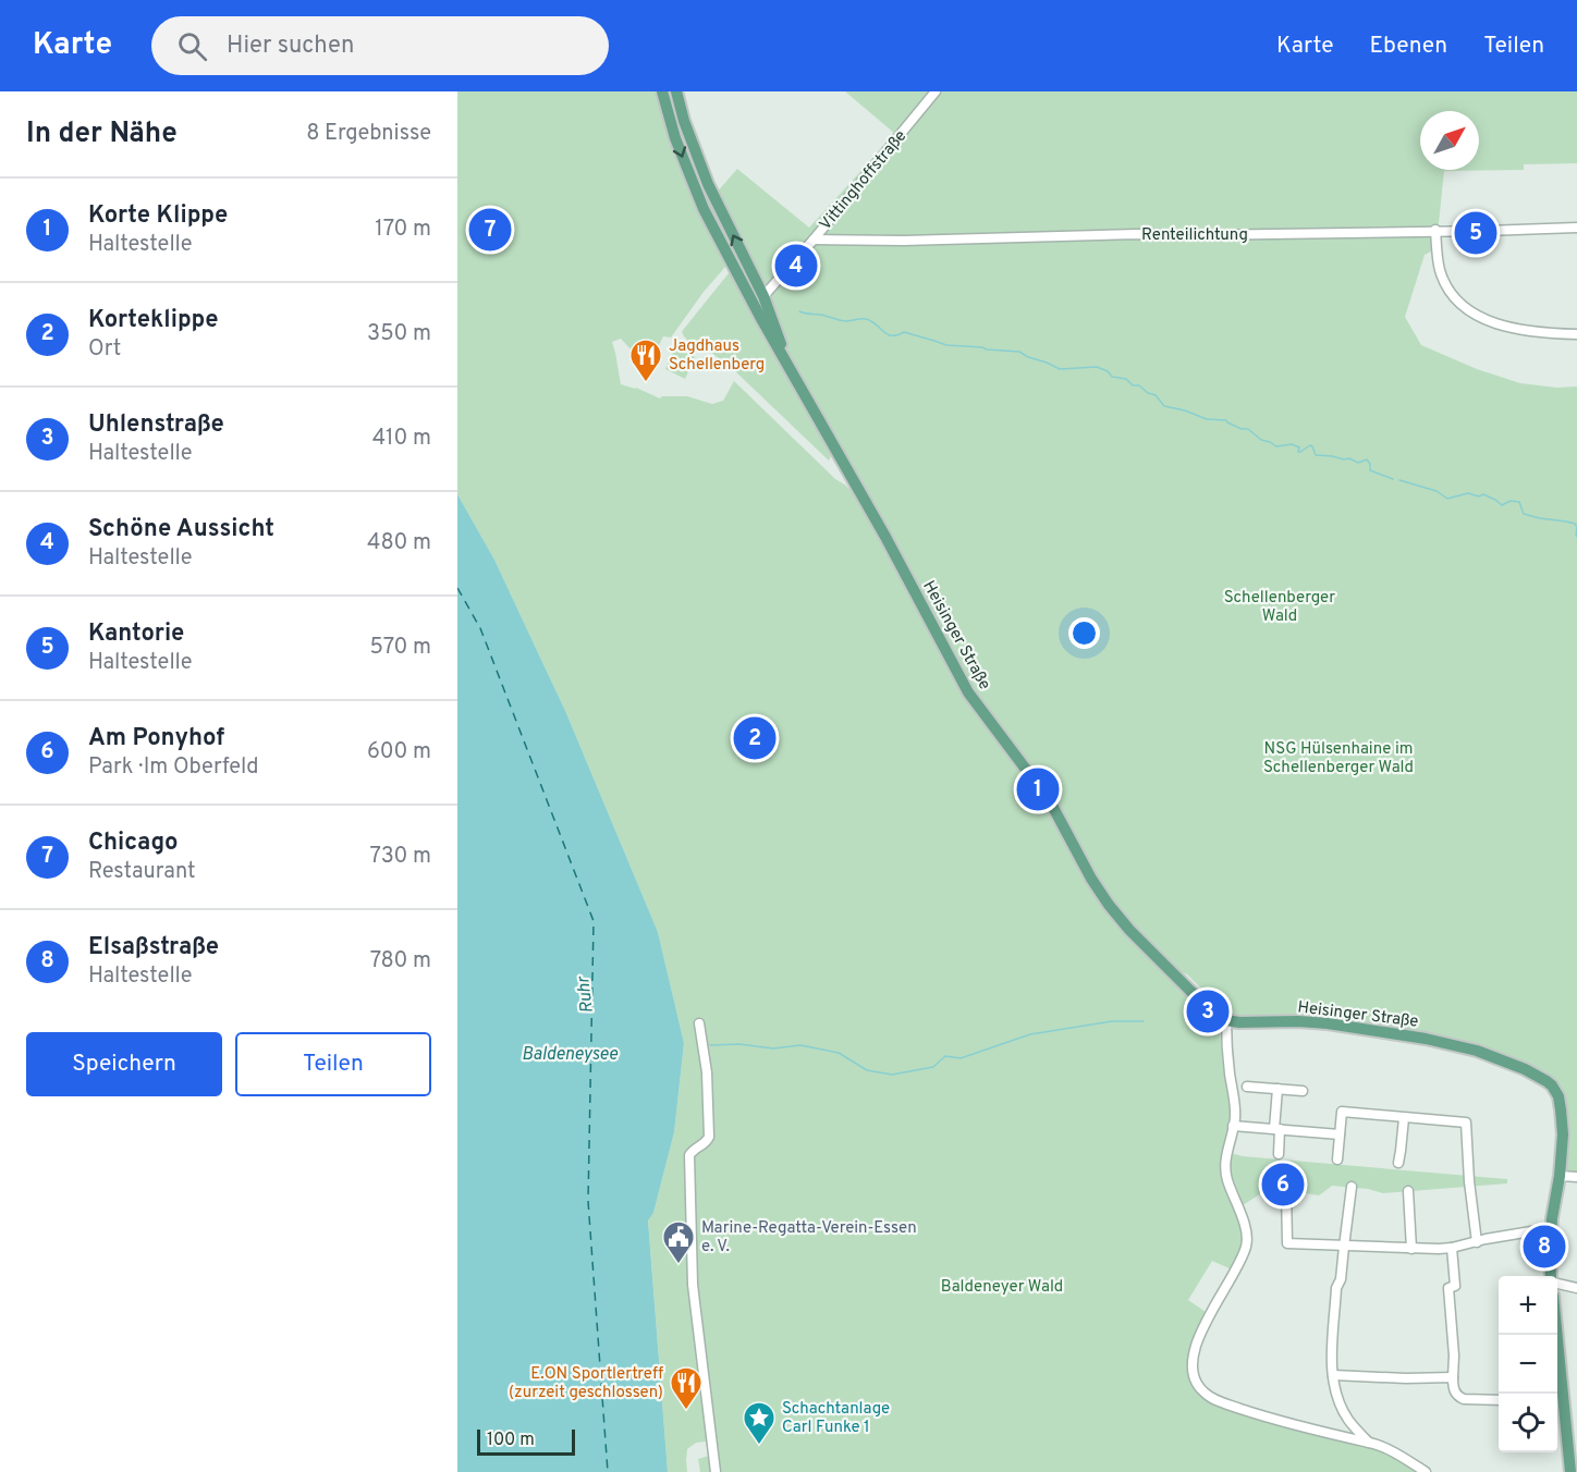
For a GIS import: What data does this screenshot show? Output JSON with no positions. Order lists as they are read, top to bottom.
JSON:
{
  "streets": {
    "main road": ["Heisinger Straße"],
    "street": ["Vittinghoffstraße", "Renteilichtung"]
  },
  "crossings": [
    ["Vittinghoffstraße", "Renteilichtung"],
    ["Vittinghoffstraße", "Heisinger Straße"]
  ],
  "water": ["Ruhr", "Baldeneysee"],
  "parks": ["Schellenberger Wald", "NSG Hülsenhaine im Schellenberger Wald", "Baldeneyer Wald"],
  "places": {
    "restaurant": ["Jagdhaus Schellenberg", "E.ON Sportlertreff (zurzeit geschlossen)"],
    "public building": ["Marine-Regatta-Verein-Essen e. V."],
    "place": ["Schachtanlage Carl Funke 1"]
  },
  "scale_bar": "100 m",
  "north": "top right",
  "page": {
    "header": "Karte",
    "search": "Hier suchen",
    "nav": ["Karte", "Ebenen", "Teilen"],
    "heading": ["In der Nähe", "8 Ergebnisse"],
    "list": [
      {
        "mark": "1",
        "name": "Korte Klippe",
        "note": "Haltestelle",
        "value": "170 m"
      },
      {
        "mark": "2",
        "name": "Korteklippe",
        "note": "Ort",
        "value": "350 m"
      },
      {
        "mark": "3",
        "name": "Uhlenstraße",
        "note": "Haltestelle",
        "value": "410 m"
      },
      {
        "mark": "4",
        "name": "Schöne Aussicht",
        "note": "Haltestelle",
        "value": "480 m"
      },
      {
        "mark": "5",
        "name": "Kantorie",
        "note": "Haltestelle",
        "value": "570 m"
      },
      {
        "mark": "6",
        "name": "Am Ponyhof",
        "note": "Park · Im Oberfeld",
        "value": "600 m"
      },
      {
        "mark": "7",
        "name": "Chicago",
        "note": "Restaurant",
        "value": "730 m"
      },
      {
        "mark": "8",
        "name": "Elsaßstraße",
        "note": "Haltestelle",
        "value": "780 m"
      }
    ],
    "pins": [
      "7",
      "5",
      "4",
      "2",
      "1",
      "3",
      "6",
      "8"
    ],
    "buttons": ["Speichern", "Teilen"],
    "map_buttons": ["+", "−"],
    "scale": "100 m"
  }
}
